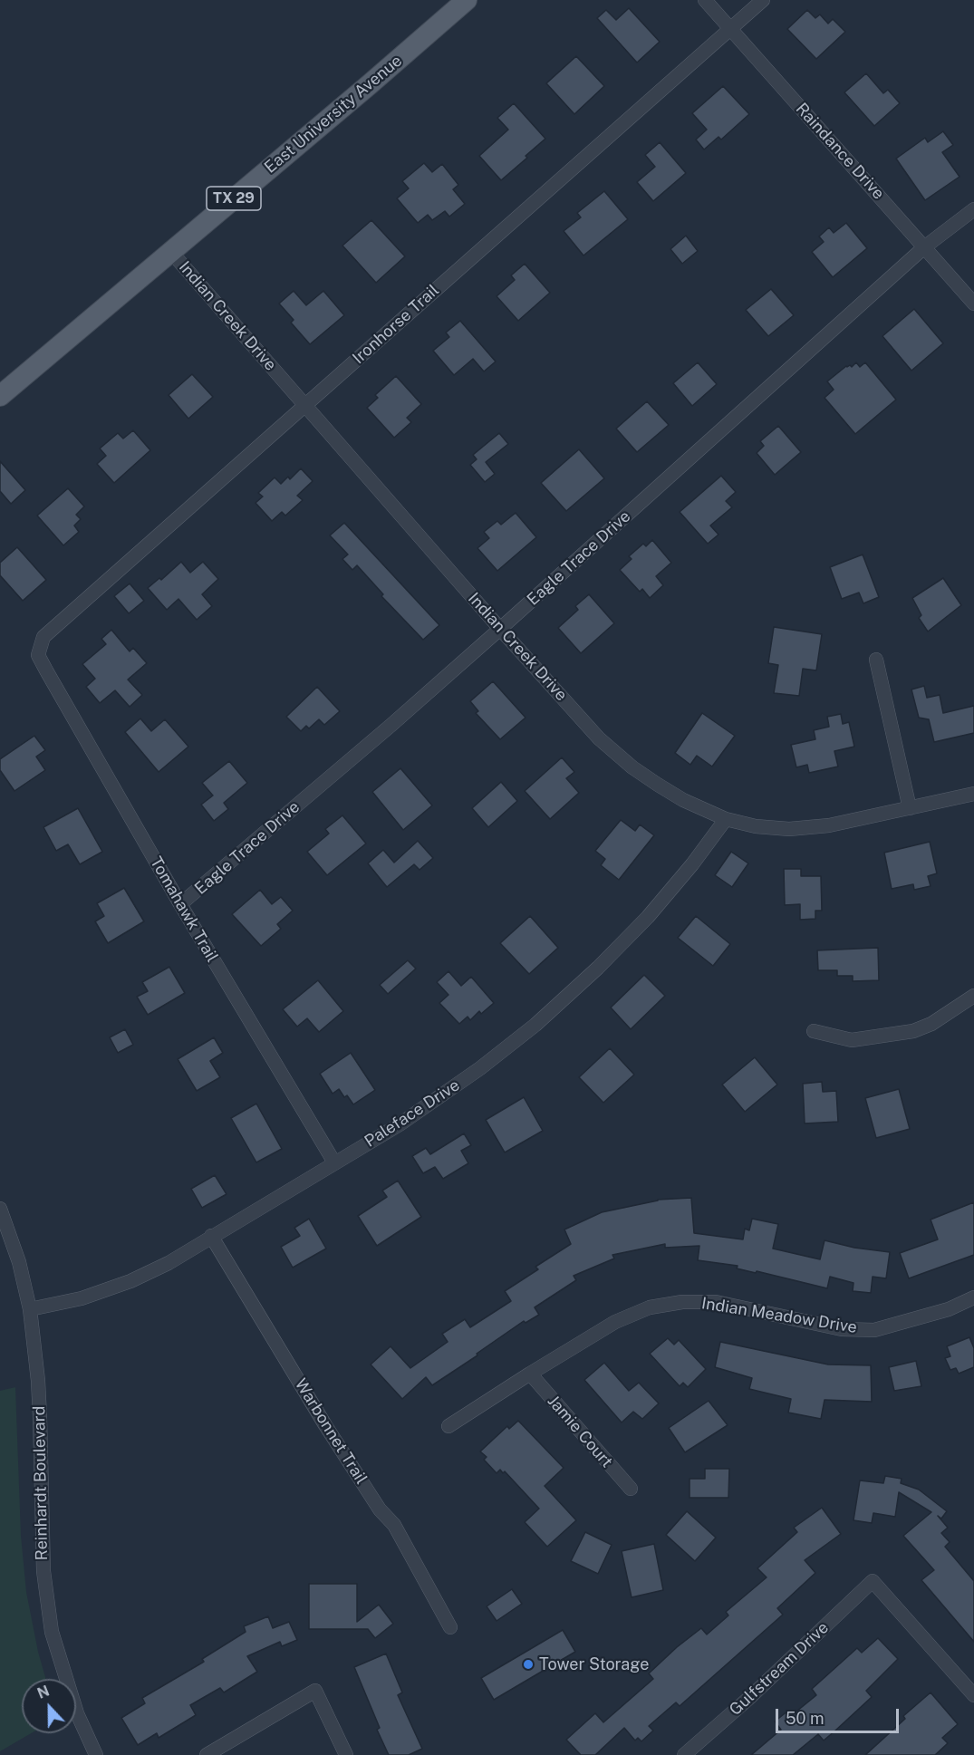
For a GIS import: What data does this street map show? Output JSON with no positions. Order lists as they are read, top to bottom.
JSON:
{
  "streets": {
    "main road": ["East University Avenue", "TX 29"],
    "street": [
      "Raindance Drive",
      "Indian Creek Drive",
      "Ironhorse Trail",
      "Eagle Trace Drive",
      "Tomahawk Trail",
      "Paleface Drive",
      "Indian Meadow Drive",
      "Warbonnet Trail",
      "Jamie Court",
      "Reinhardt Boulevard",
      "Gulfstream Drive"
    ]
  },
  "crossings": [
    ["East University Avenue", "Indian Creek Drive"],
    ["Raindance Drive", "Ironhorse Trail"],
    ["Raindance Drive", "Eagle Trace Drive"],
    ["Indian Creek Drive", "Ironhorse Trail"],
    ["Indian Creek Drive", "Eagle Trace Drive"],
    ["Indian Creek Drive", "Paleface Drive"],
    ["Ironhorse Trail", "Tomahawk Trail"],
    ["Eagle Trace Drive", "Tomahawk Trail"],
    ["Tomahawk Trail", "Paleface Drive"],
    ["Paleface Drive", "Warbonnet Trail"],
    ["Paleface Drive", "Reinhardt Boulevard"],
    ["Indian Meadow Drive", "Jamie Court"]
  ],
  "places": ["Tower Storage"],
  "scale_bar": "50 m",
  "north": "top"
}
